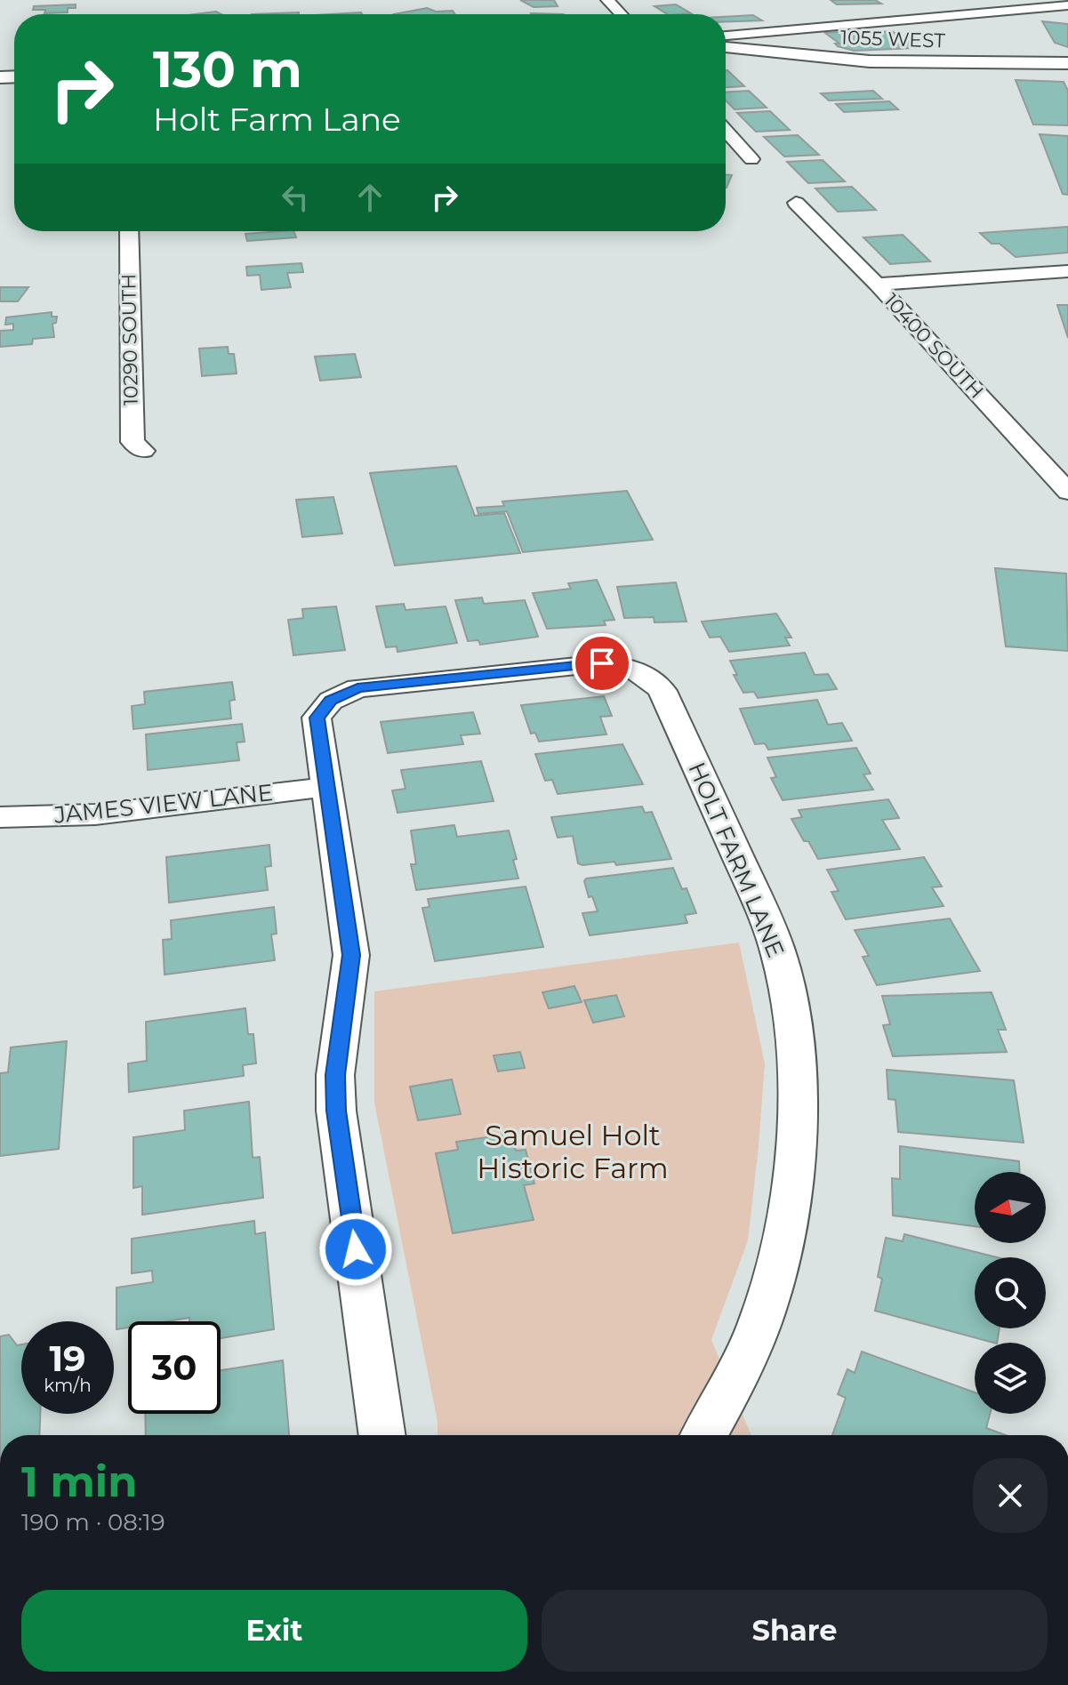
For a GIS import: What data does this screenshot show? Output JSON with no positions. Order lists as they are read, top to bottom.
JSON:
{
  "streets": {
    "street": [
      "1055 WEST",
      "10290 SOUTH",
      "10400 SOUTH",
      "JAMES VIEW LANE",
      "HOLT FARM LANE"
    ]
  },
  "crossings": [
    ["JAMES VIEW LANE", "HOLT FARM LANE"]
  ],
  "parks": ["Samuel Holt Historic Farm"],
  "north": "left",
  "page": {
    "turn": ["130 m", "Holt Farm Lane"],
    "speed": "19 km/h",
    "limit": "30",
    "heading": ["1 min", "190 m · 08:19"],
    "buttons": ["Exit", "Share"]
  }
}
